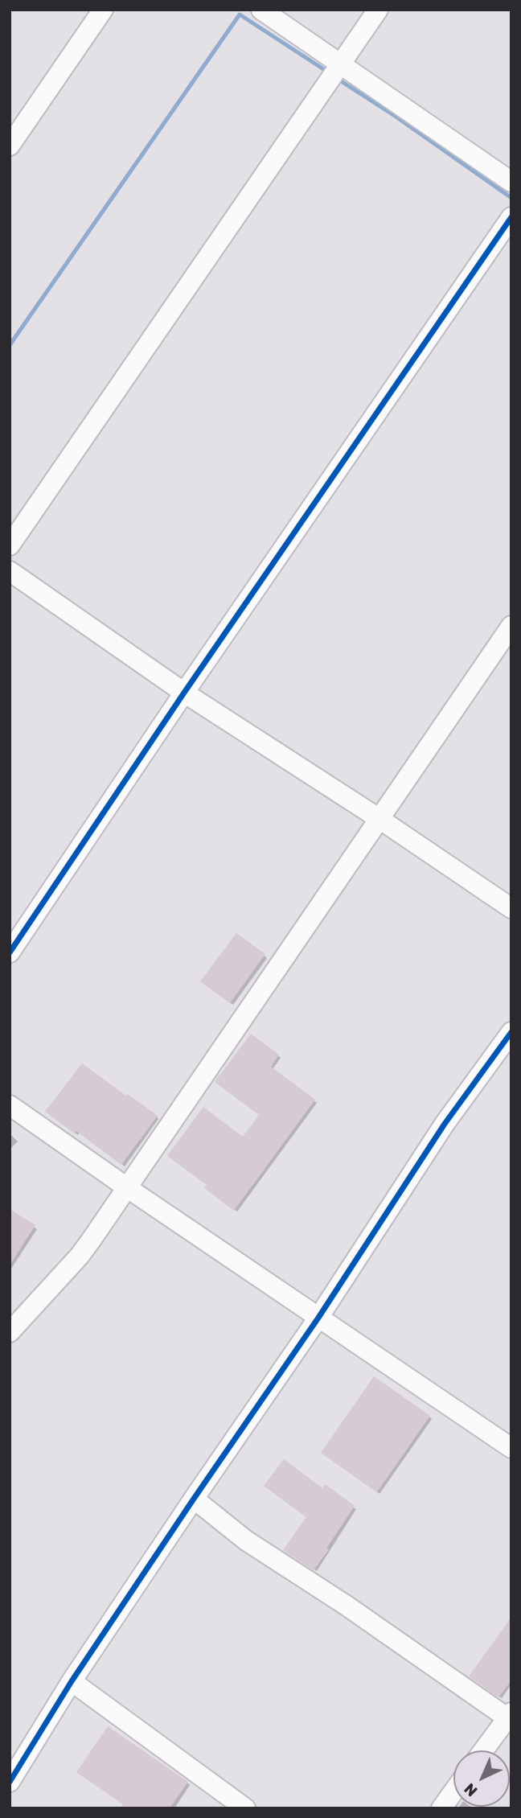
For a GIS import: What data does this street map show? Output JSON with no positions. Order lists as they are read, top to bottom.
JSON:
{
  "north": "bottom left"
}
